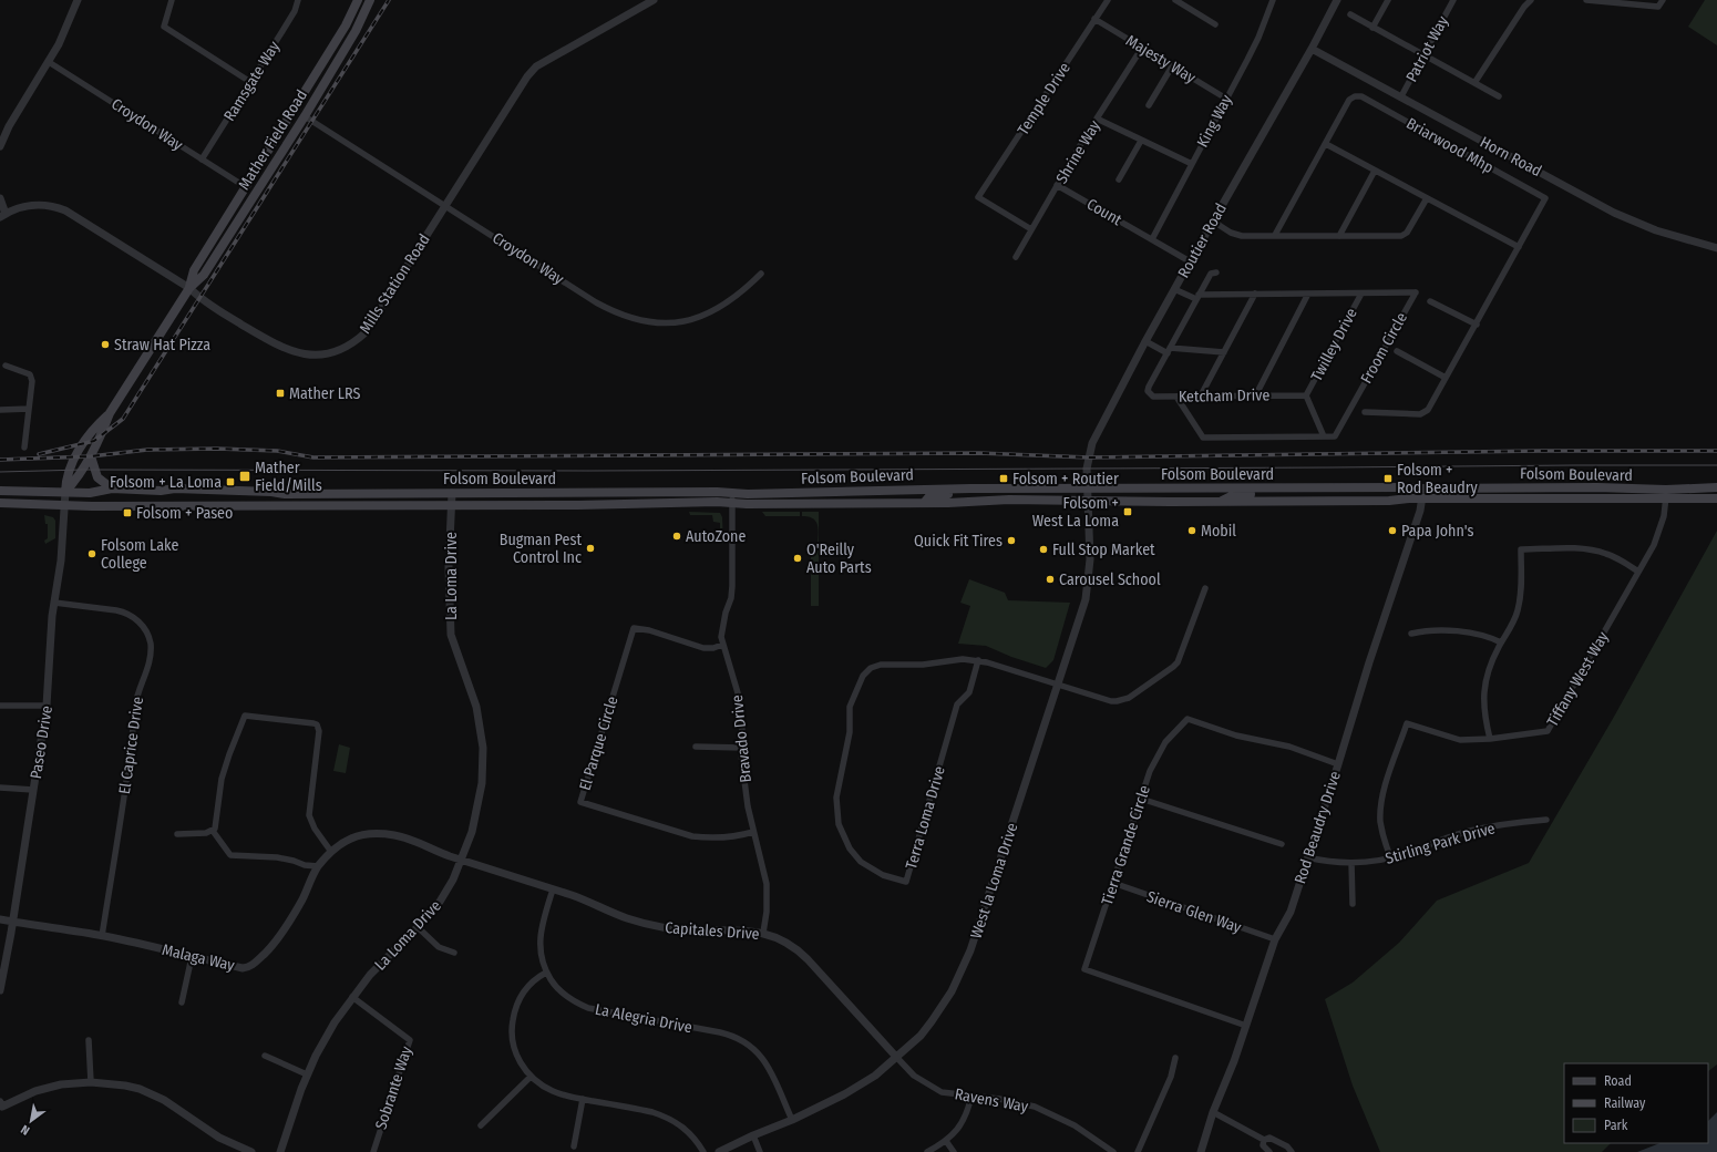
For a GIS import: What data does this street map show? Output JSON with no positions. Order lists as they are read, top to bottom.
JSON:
{
  "streets": {
    "main road": ["Mather Field Road", "Folsom Boulevard"],
    "street": [
      "Patriot Way",
      "Majesty Way",
      "Ramsgate Way",
      "Temple Drive",
      "King Way",
      "Croydon Way",
      "Briarwood Mhp",
      "Shrine Way",
      "Horn Road",
      "Count",
      "Routier Road",
      "Mills Station Road",
      "Twilley Drive",
      "Froom Circle",
      "Ketcham Drive",
      "La Loma Drive",
      "Tiffany West Way",
      "Bravado Drive",
      "Paseo Drive",
      "El Parque Circle",
      "El Caprice Drive",
      "Terra Loma Drive",
      "Rod Beaudry Drive",
      "Stirling Park Drive",
      "Tierra Grande Circle",
      "West la Loma Drive",
      "Sierra Glen Way",
      "Capitales Drive",
      "Malaga Way",
      "La Alegria Drive",
      "Sobrante Way",
      "Ravens Way"
    ]
  },
  "crossings": [
    ["Patriot Way", "Horn Road"],
    ["Majesty Way", "Temple Drive"],
    ["Majesty Way", "King Way"],
    ["Majesty Way", "Shrine Way"],
    ["Ramsgate Way", "Croydon Way"],
    ["Temple Drive", "Shrine Way"],
    ["King Way", "Count"],
    ["Croydon Way", "Mather Field Road"],
    ["Croydon Way", "Mills Station Road"],
    ["Mather Field Road", "Mills Station Road"],
    ["Mather Field Road", "Folsom Boulevard"],
    ["Mather Field Road", "Paseo Drive"],
    ["Shrine Way", "Count"],
    ["Horn Road", "Routier Road"],
    ["Count", "Routier Road"],
    ["Routier Road", "Folsom Boulevard"],
    ["Routier Road", "West la Loma Drive"],
    ["Twilley Drive", "Froom Circle"],
    ["Twilley Drive", "Ketcham Drive"],
    ["Froom Circle", "Ketcham Drive"],
    ["Folsom Boulevard", "La Loma Drive"],
    ["Folsom Boulevard", "Tiffany West Way"],
    ["Folsom Boulevard", "Bravado Drive"],
    ["Folsom Boulevard", "Paseo Drive"],
    ["Folsom Boulevard", "Rod Beaudry Drive"],
    ["Folsom Boulevard", "West la Loma Drive"],
    ["La Loma Drive", "Capitales Drive"],
    ["La Loma Drive", "Malaga Way"],
    ["La Loma Drive", "Sobrante Way"],
    ["Tiffany West Way", "Stirling Park Drive"],
    ["Bravado Drive", "El Parque Circle"],
    ["Bravado Drive", "Capitales Drive"],
    ["Paseo Drive", "El Caprice Drive"],
    ["Paseo Drive", "Malaga Way"],
    ["El Caprice Drive", "Malaga Way"],
    ["Terra Loma Drive", "West la Loma Drive"],
    ["Rod Beaudry Drive", "Stirling Park Drive"],
    ["Rod Beaudry Drive", "Tierra Grande Circle"],
    ["Rod Beaudry Drive", "Sierra Glen Way"],
    ["Tierra Grande Circle", "Sierra Glen Way"],
    ["West la Loma Drive", "Capitales Drive"],
    ["West la Loma Drive", "La Alegria Drive"],
    ["West la Loma Drive", "Ravens Way"],
    ["Capitales Drive", "Malaga Way"],
    ["Capitales Drive", "La Alegria Drive"],
    ["Capitales Drive", "Ravens Way"]
  ],
  "places": {
    "other": [
      "Straw Hat Pizza",
      "Mobil",
      "Papa John's",
      "AutoZone",
      "Quick Fit Tires",
      "Bugman Pest Control Inc",
      "Full Stop Market",
      "Folsom Lake College",
      "O'Reilly Auto Parts",
      "Carousel School"
    ],
    "transit": [
      "Mather LRS",
      "Mather Field/Mills",
      "Folsom + Routier",
      "Folsom + Rod Beaudry",
      "Folsom + La Loma",
      "Folsom + West La Loma",
      "Folsom + Paseo"
    ]
  },
  "legend": ["Road", "Railway", "Park"],
  "north": "bottom left"
}
